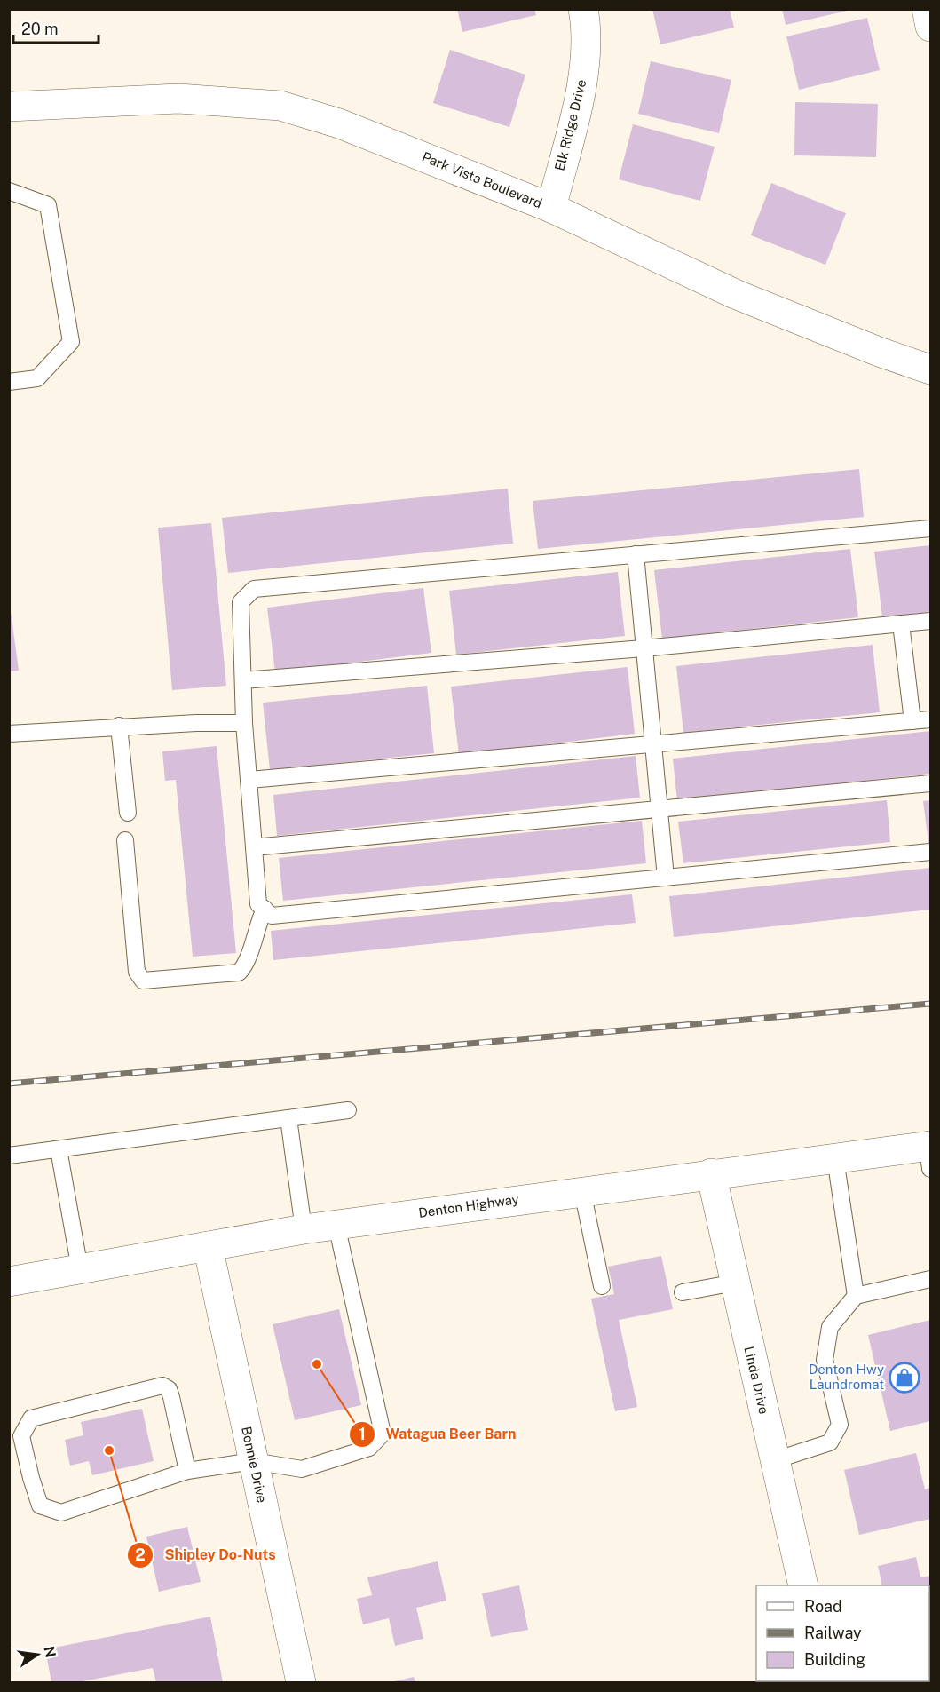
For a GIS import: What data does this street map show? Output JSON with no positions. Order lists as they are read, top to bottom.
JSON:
{
  "streets": {
    "street": [
      "Elk Ridge Drive",
      "Park Vista Boulevard",
      "Denton Highway",
      "Linda Drive",
      "Bonnie Drive"
    ]
  },
  "crossings": [
    ["Elk Ridge Drive", "Park Vista Boulevard"],
    ["Denton Highway", "Linda Drive"],
    ["Denton Highway", "Bonnie Drive"]
  ],
  "places": {
    "other": ["Watagua Beer Barn", "Shipley Do-Nuts"],
    "shop": ["Denton Hwy Laundromat"]
  },
  "legend": ["Road", "Railway", "Building"],
  "scale_bar": "20 m",
  "north": "right"
}
